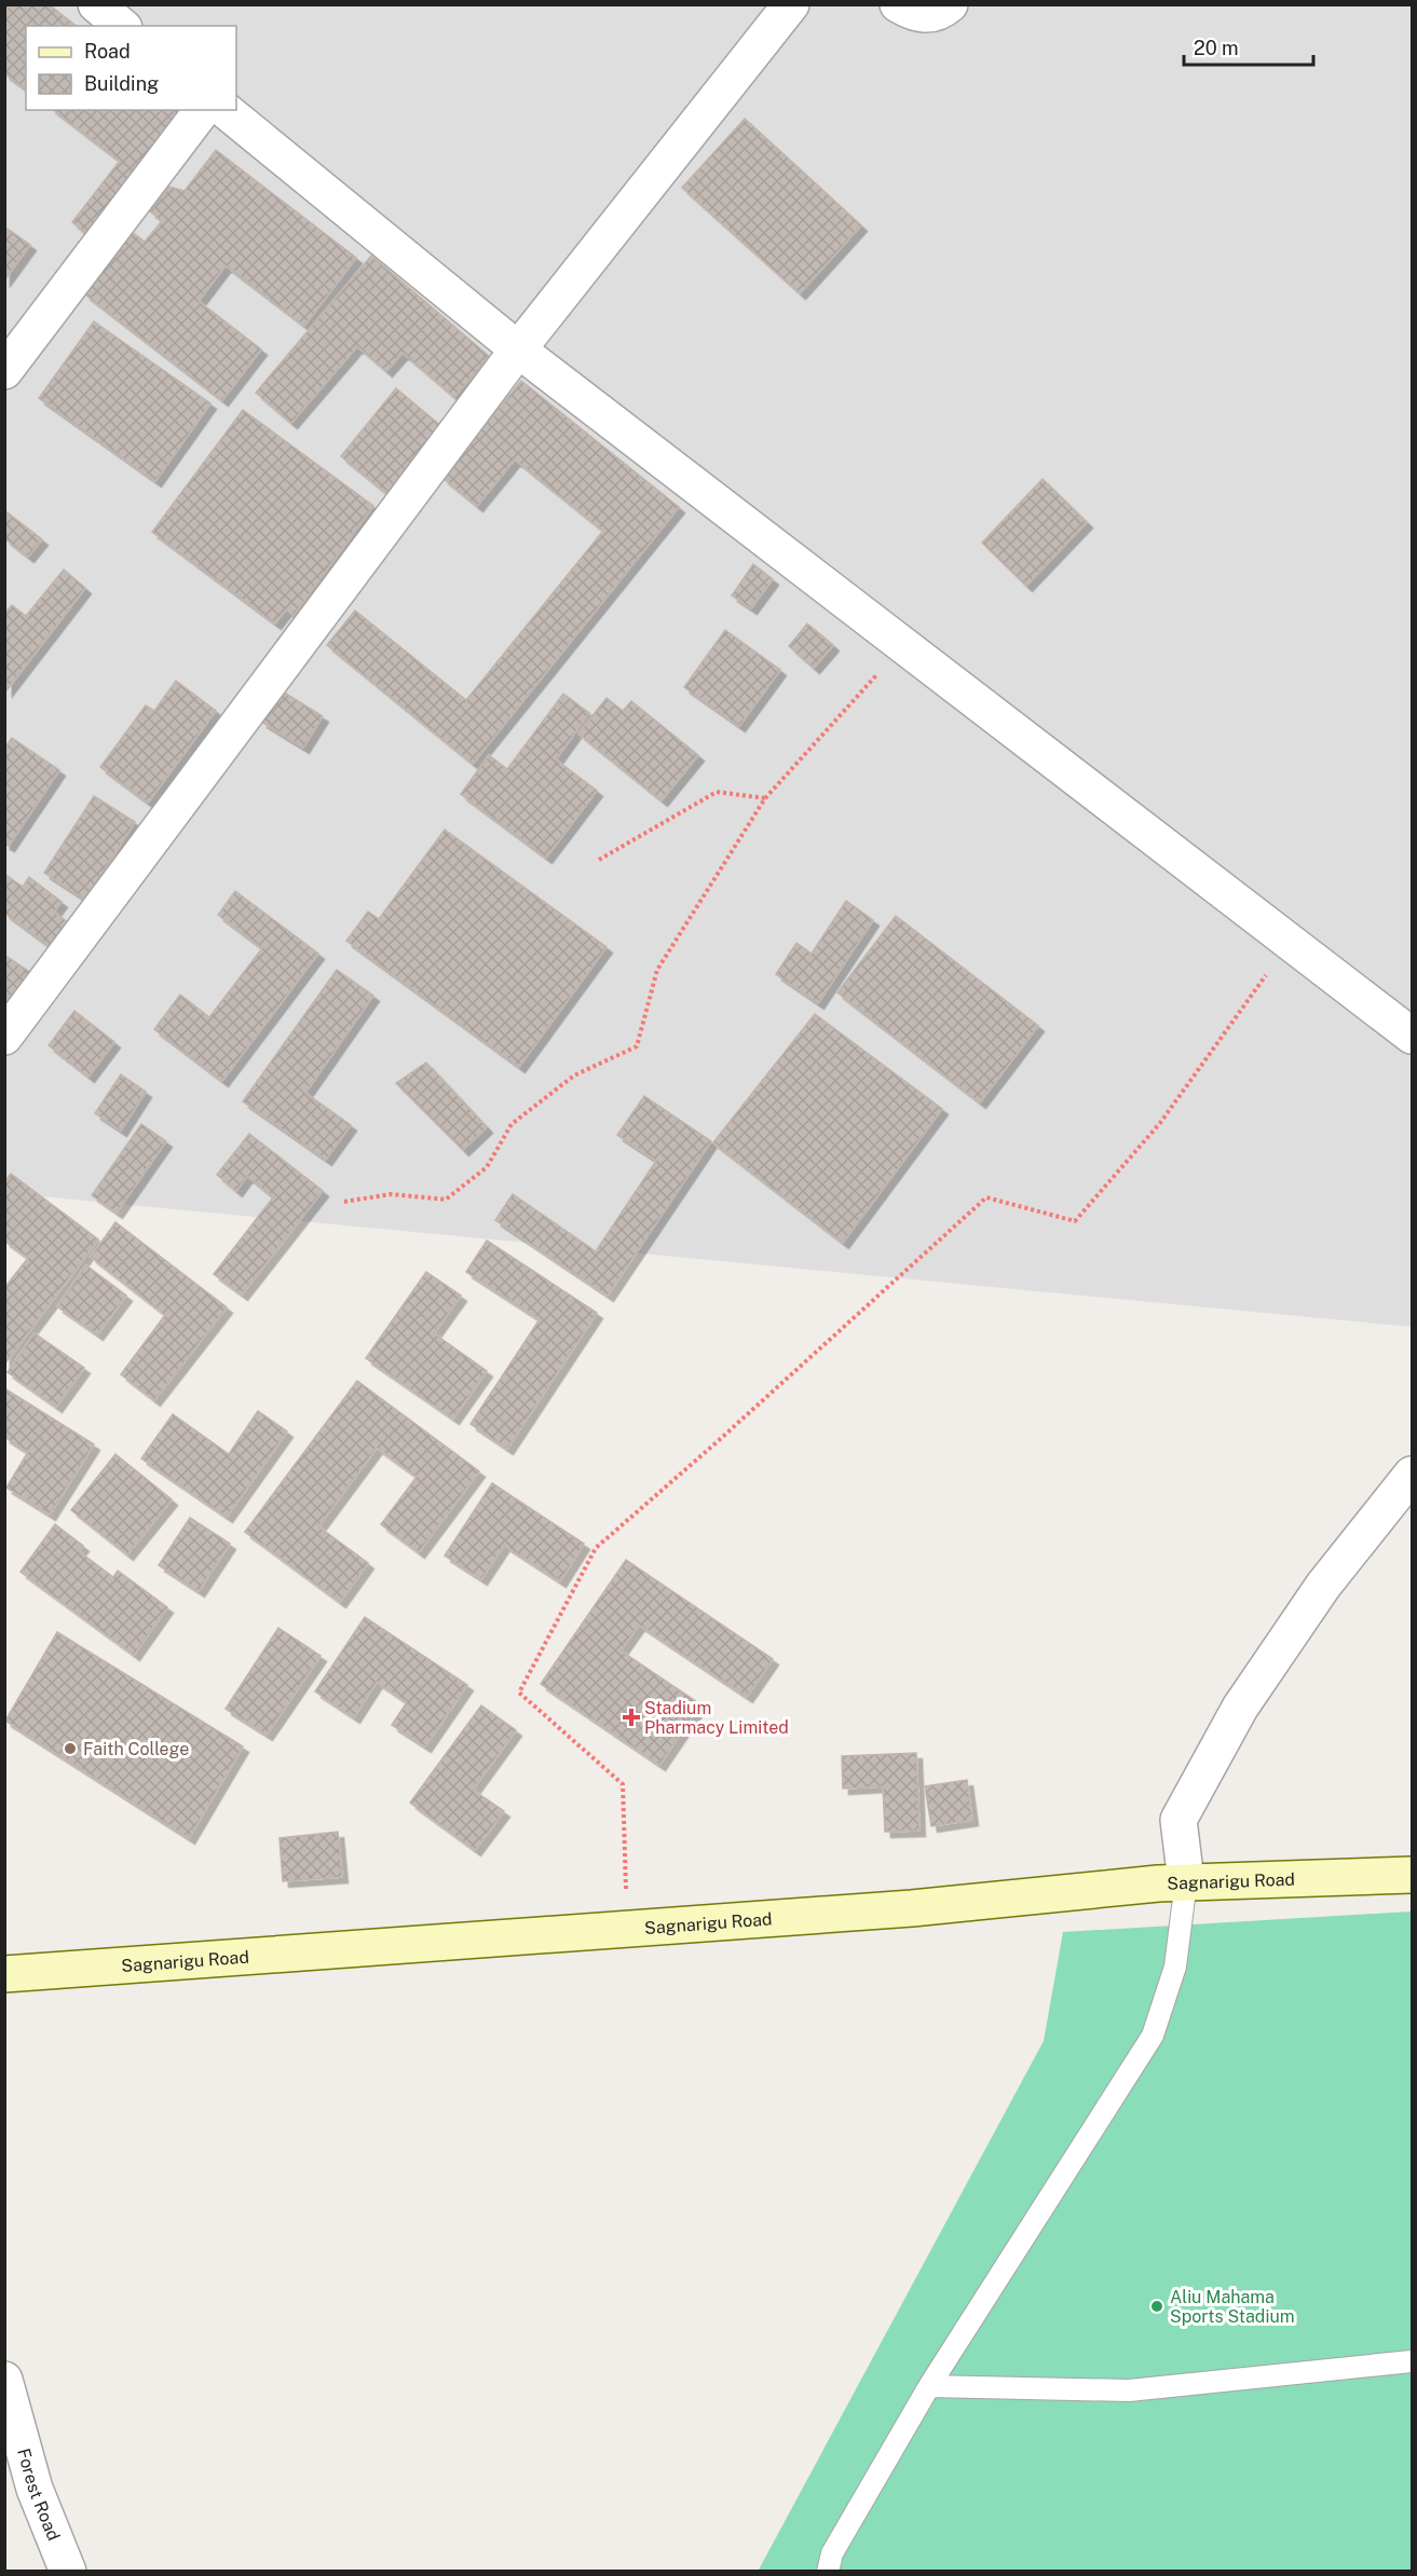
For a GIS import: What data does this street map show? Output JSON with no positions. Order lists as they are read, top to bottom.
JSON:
{
  "streets": {
    "main road": ["Sagnarigu Road"],
    "street": ["Forest Road"]
  },
  "places": {
    "health": ["Stadium Pharmacy Limited"],
    "other": ["Faith College", "Aliu Mahama Sports Stadium"]
  },
  "legend": ["Road", "Building"],
  "scale_bar": "20 m"
}
